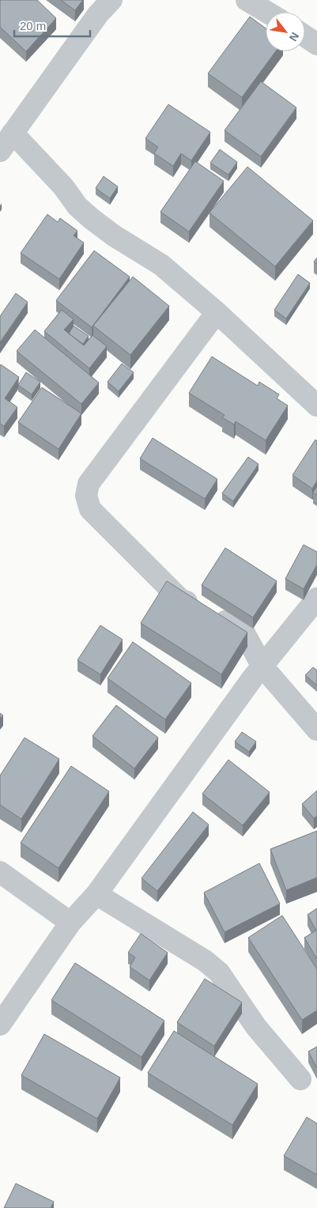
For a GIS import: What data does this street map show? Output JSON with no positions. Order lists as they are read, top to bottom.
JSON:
{
  "scale_bar": "20 m",
  "north": "bottom right"
}
